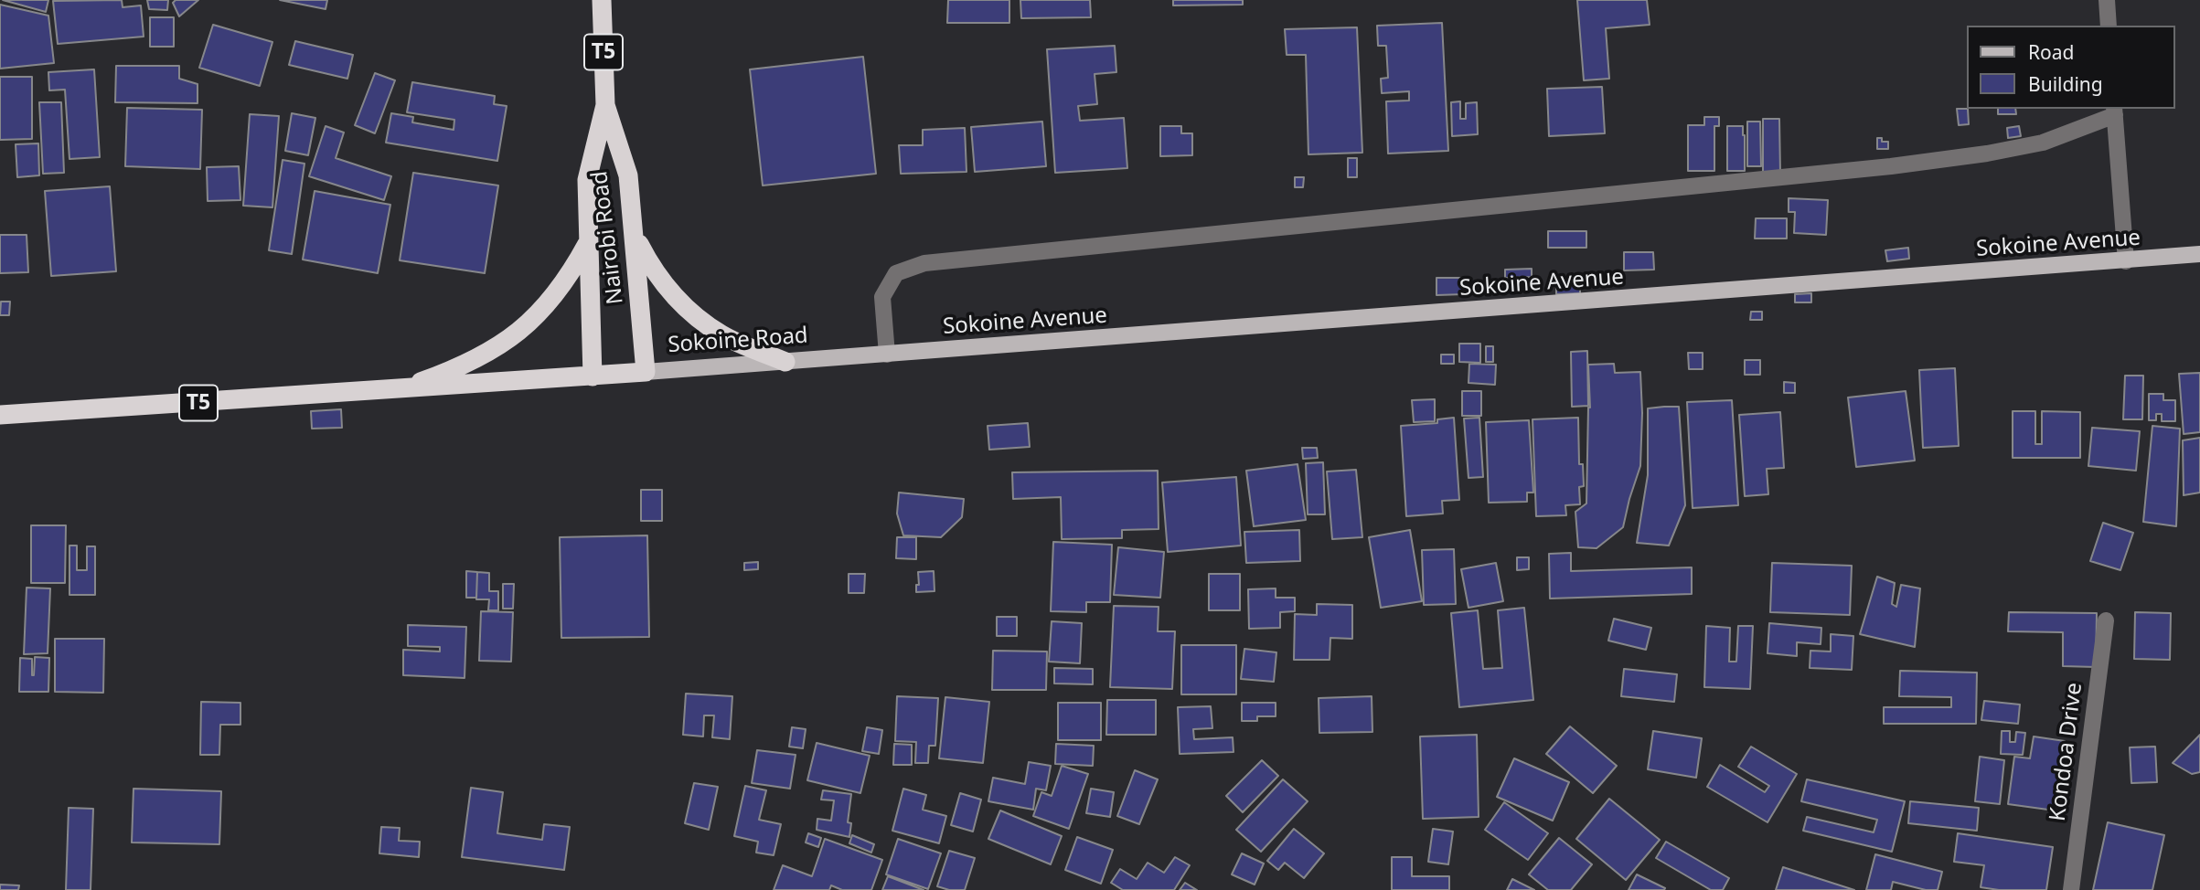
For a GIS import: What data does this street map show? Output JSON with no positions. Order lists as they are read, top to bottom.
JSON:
{
  "streets": {
    "highway": ["T5", "Nairobi Road", "Sokoine Road"],
    "main road": ["Sokoine Avenue"],
    "street": ["Kondoa Drive"]
  },
  "crossings": [
    ["T5", "Nairobi Road"],
    ["T5", "Sokoine Road"],
    ["Nairobi Road", "Sokoine Road"],
    ["Sokoine Avenue", "Sokoine Road"]
  ],
  "legend": ["Road", "Building"]
}
